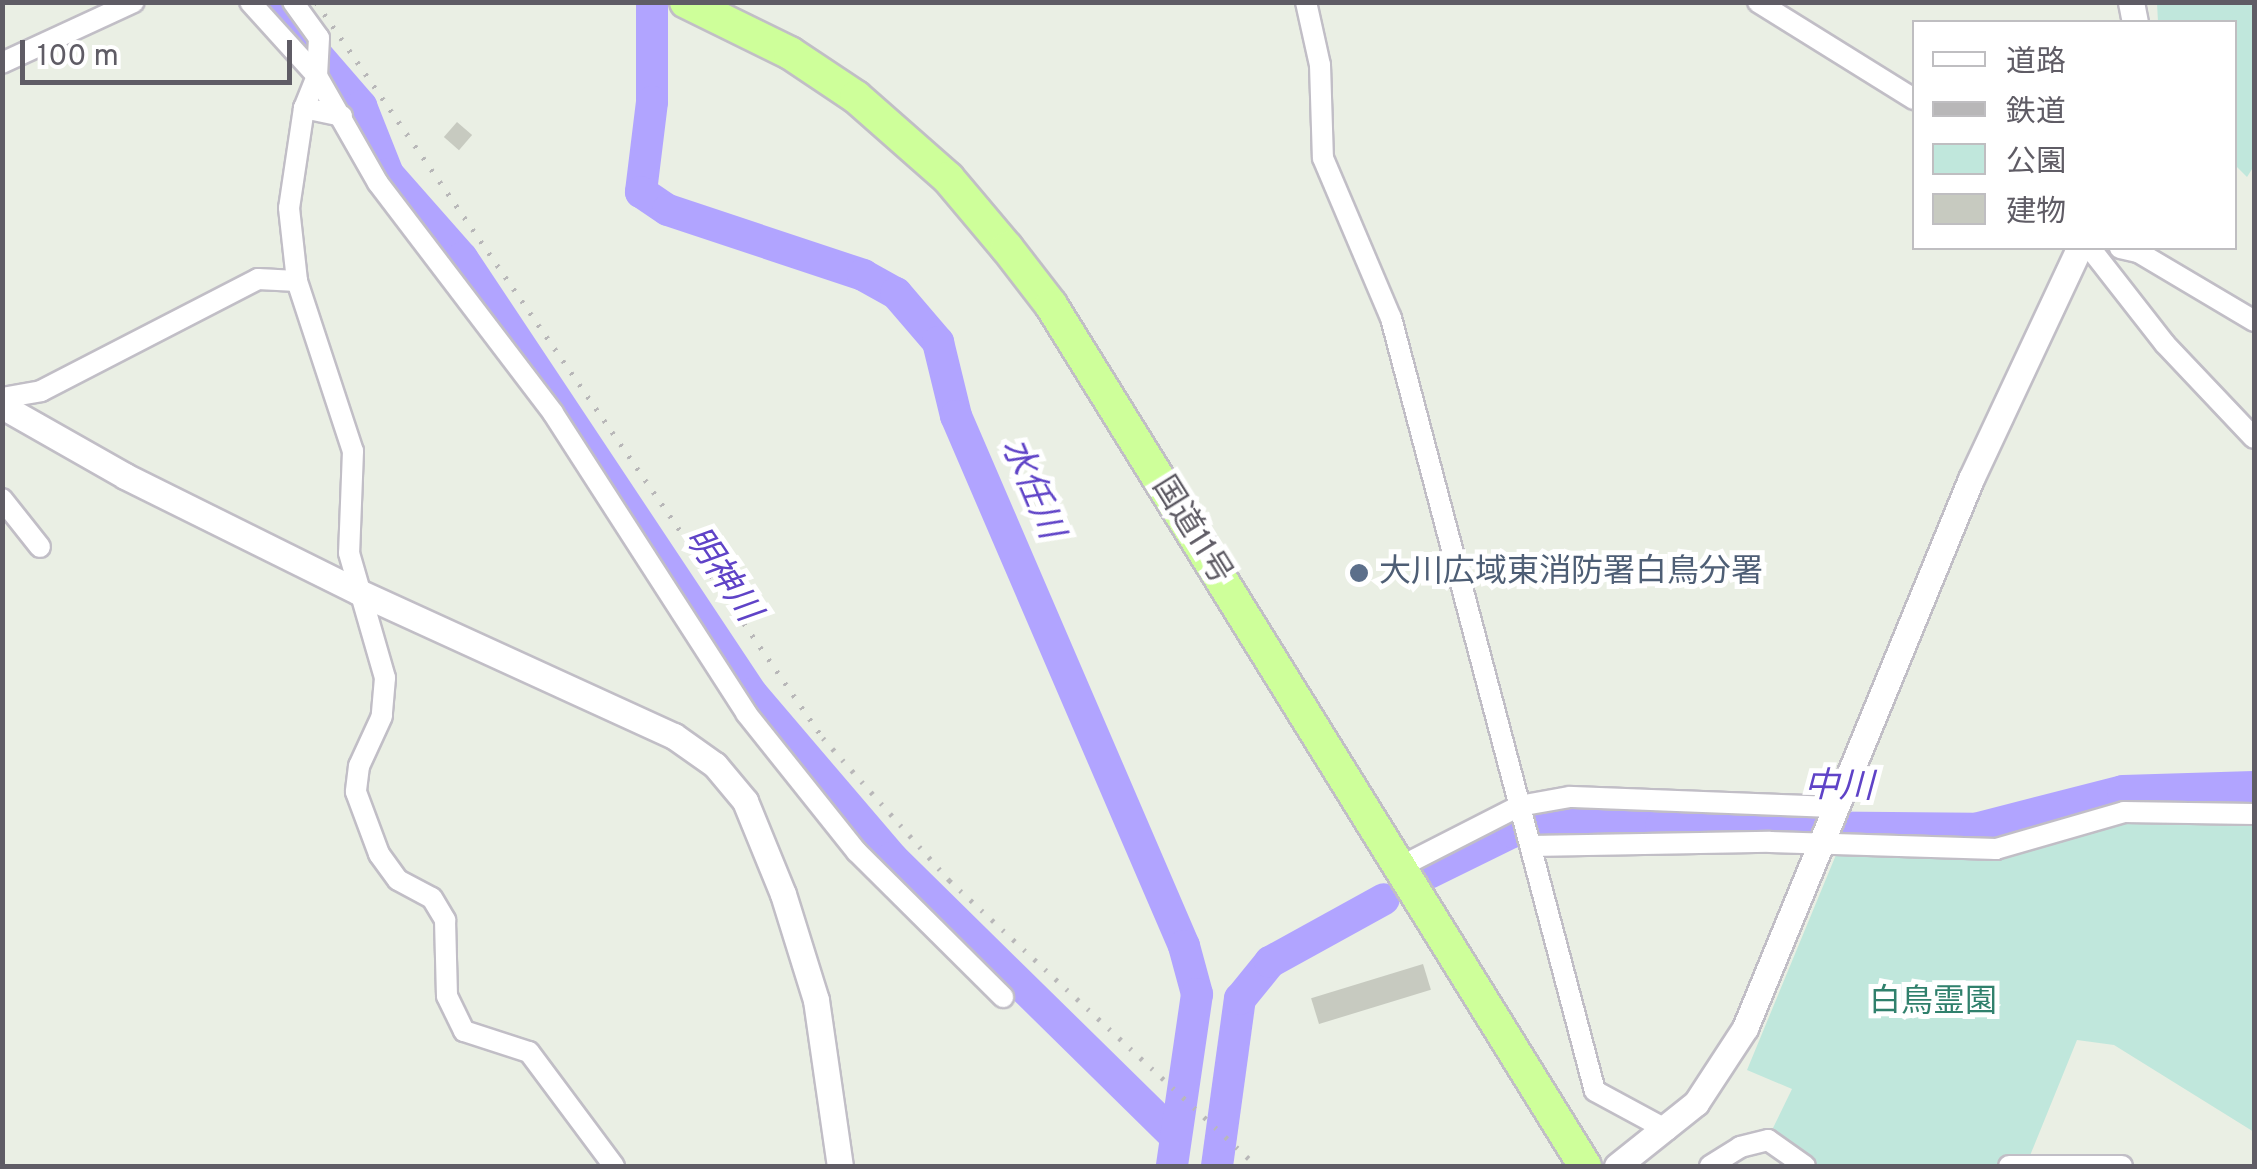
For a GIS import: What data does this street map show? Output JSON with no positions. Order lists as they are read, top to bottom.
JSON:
{
  "streets": {
    "highway": ["国道11号"]
  },
  "water": ["水任川", "明神川", "中川"],
  "parks": ["白鳥霊園"],
  "places": ["大川広域東消防署白鳥分署"],
  "legend": [
    "道路",
    "鉄道",
    "公園",
    "建物"
  ],
  "scale_bar": "100 m"
}
